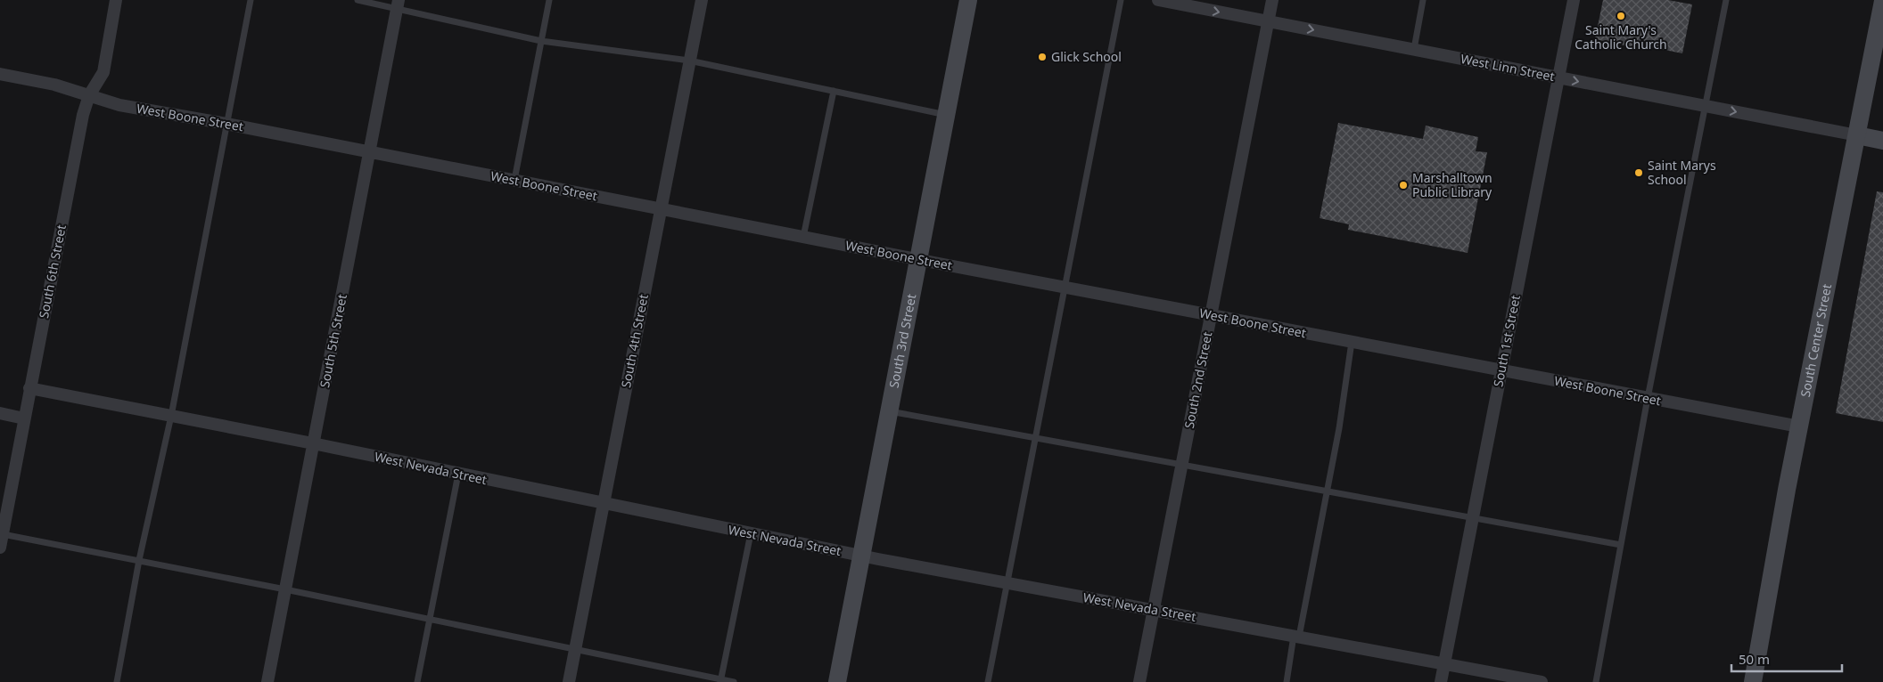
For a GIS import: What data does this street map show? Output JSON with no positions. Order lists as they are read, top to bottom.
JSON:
{
  "streets": {
    "main road": ["South 3rd Street", "South Center Street"],
    "street": [
      "West Linn Street",
      "West Boone Street",
      "South 6th Street",
      "South 5th Street",
      "South 4th Street",
      "South 1st Street",
      "South 2nd Street",
      "West Nevada Street"
    ]
  },
  "crossings": [
    ["West Linn Street", "South 1st Street"],
    ["West Linn Street", "South Center Street"],
    ["West Linn Street", "South 2nd Street"],
    ["West Boone Street", "South 6th Street"],
    ["West Boone Street", "South 5th Street"],
    ["West Boone Street", "South 4th Street"],
    ["West Boone Street", "South 3rd Street"],
    ["West Boone Street", "South 1st Street"],
    ["West Boone Street", "South Center Street"],
    ["West Boone Street", "South 2nd Street"],
    ["South 6th Street", "West Nevada Street"],
    ["South 5th Street", "West Nevada Street"],
    ["South 4th Street", "West Nevada Street"],
    ["South 3rd Street", "West Nevada Street"],
    ["South 1st Street", "West Nevada Street"],
    ["South 2nd Street", "West Nevada Street"]
  ],
  "one_way": ["West Linn Street"],
  "places": [
    "Saint Mary's Catholic Church",
    "Glick School",
    "Saint Marys School",
    "Marshalltown Public Library"
  ],
  "scale_bar": "50 m"
}
